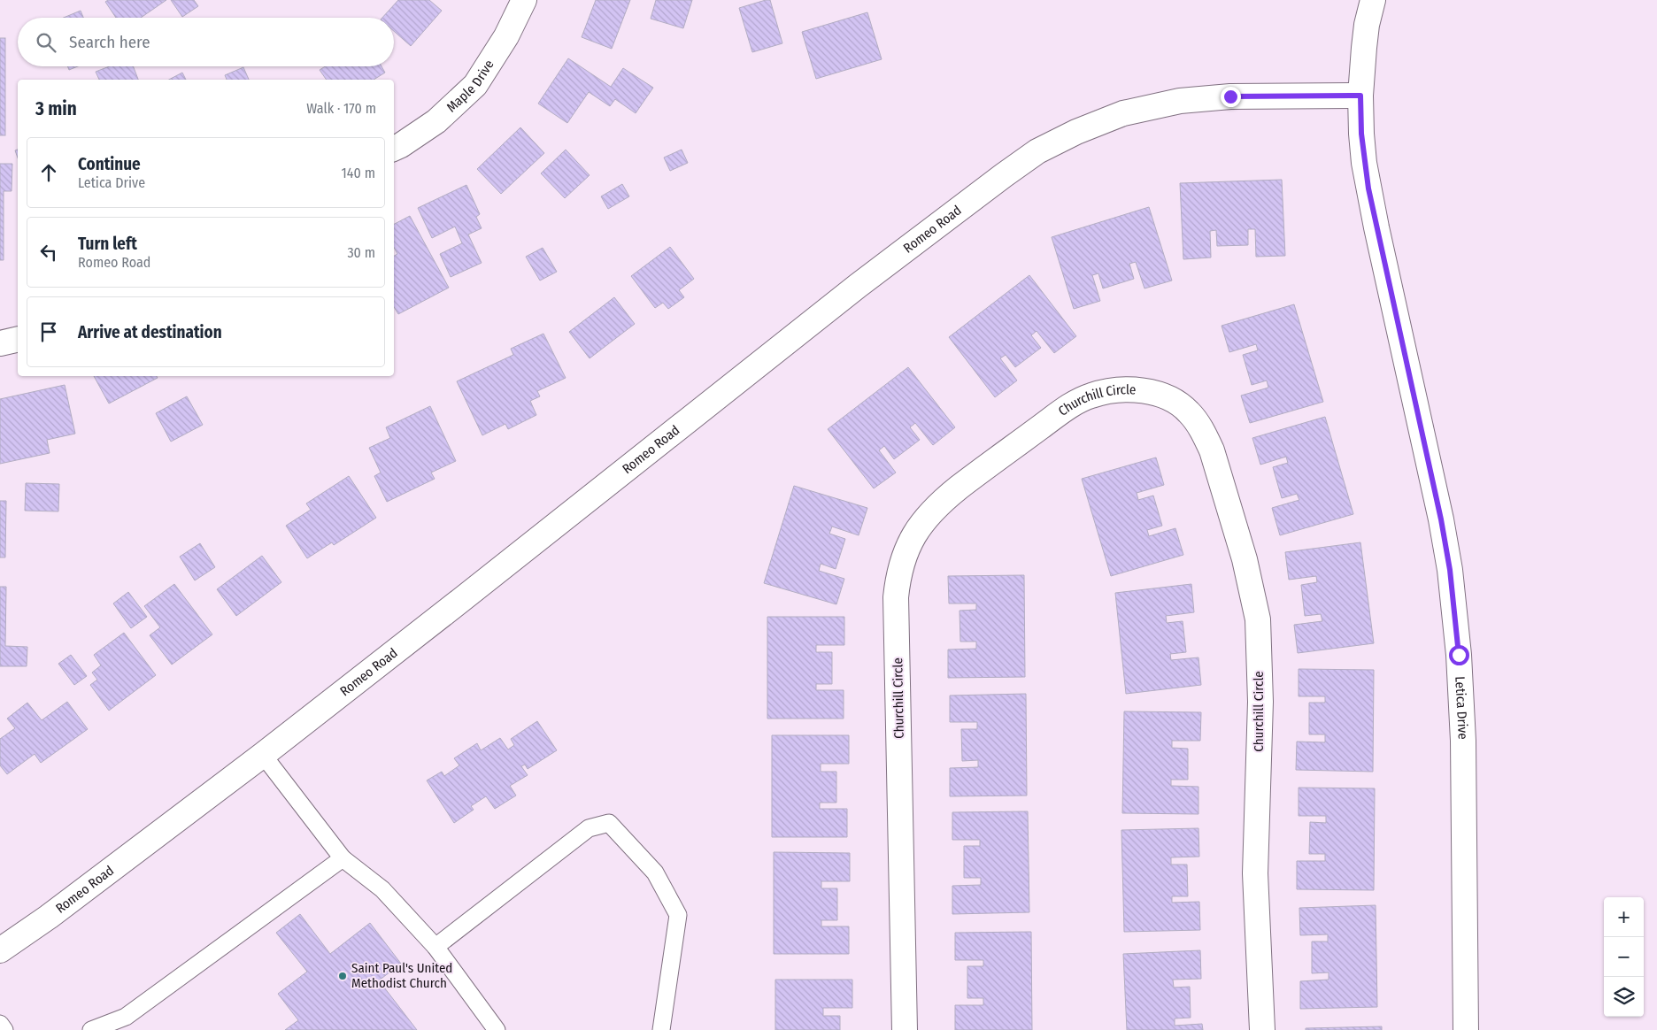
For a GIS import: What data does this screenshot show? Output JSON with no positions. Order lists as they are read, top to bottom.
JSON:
{
  "streets": {
    "street": [
      "Maple Drive",
      "Romeo Road",
      "Churchill Circle",
      "Letica Drive"
    ]
  },
  "crossings": [
    ["Romeo Road", "Letica Drive"]
  ],
  "places": ["Saint Paul's United Methodist Church"],
  "page": {
    "search": "Search here",
    "heading": ["3 min", "Walk · 170 m"],
    "list": [
      ["Continue", "Letica Drive", "140 m"],
      ["Turn left", "Romeo Road", "30 m"],
      "Arrive at destination"
    ],
    "map_buttons": ["+", "−"]
  }
}
